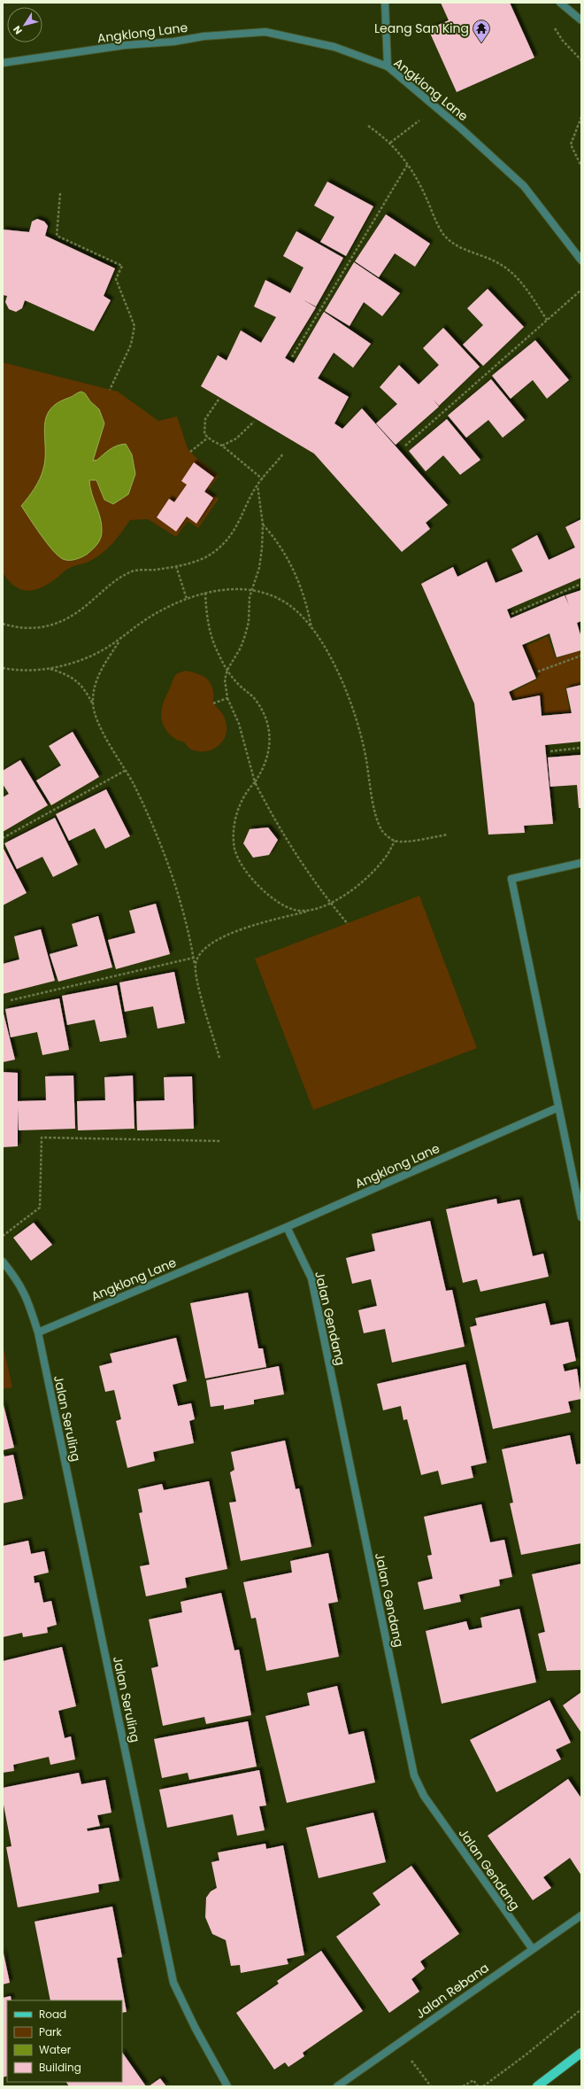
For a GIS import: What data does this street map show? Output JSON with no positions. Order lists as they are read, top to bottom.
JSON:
{
  "streets": {
    "street": [
      "Angklong Lane",
      "Jalan Gendang",
      "Jalan Seruling",
      "Jalan Rebana"
    ]
  },
  "crossings": [
    ["Angklong Lane", "Jalan Gendang"],
    ["Angklong Lane", "Jalan Seruling"],
    ["Jalan Gendang", "Jalan Rebana"]
  ],
  "places": {
    "temple": ["Leang San King"]
  },
  "legend": [
    "Road",
    "Park",
    "Water",
    "Building"
  ],
  "north": "bottom left"
}
